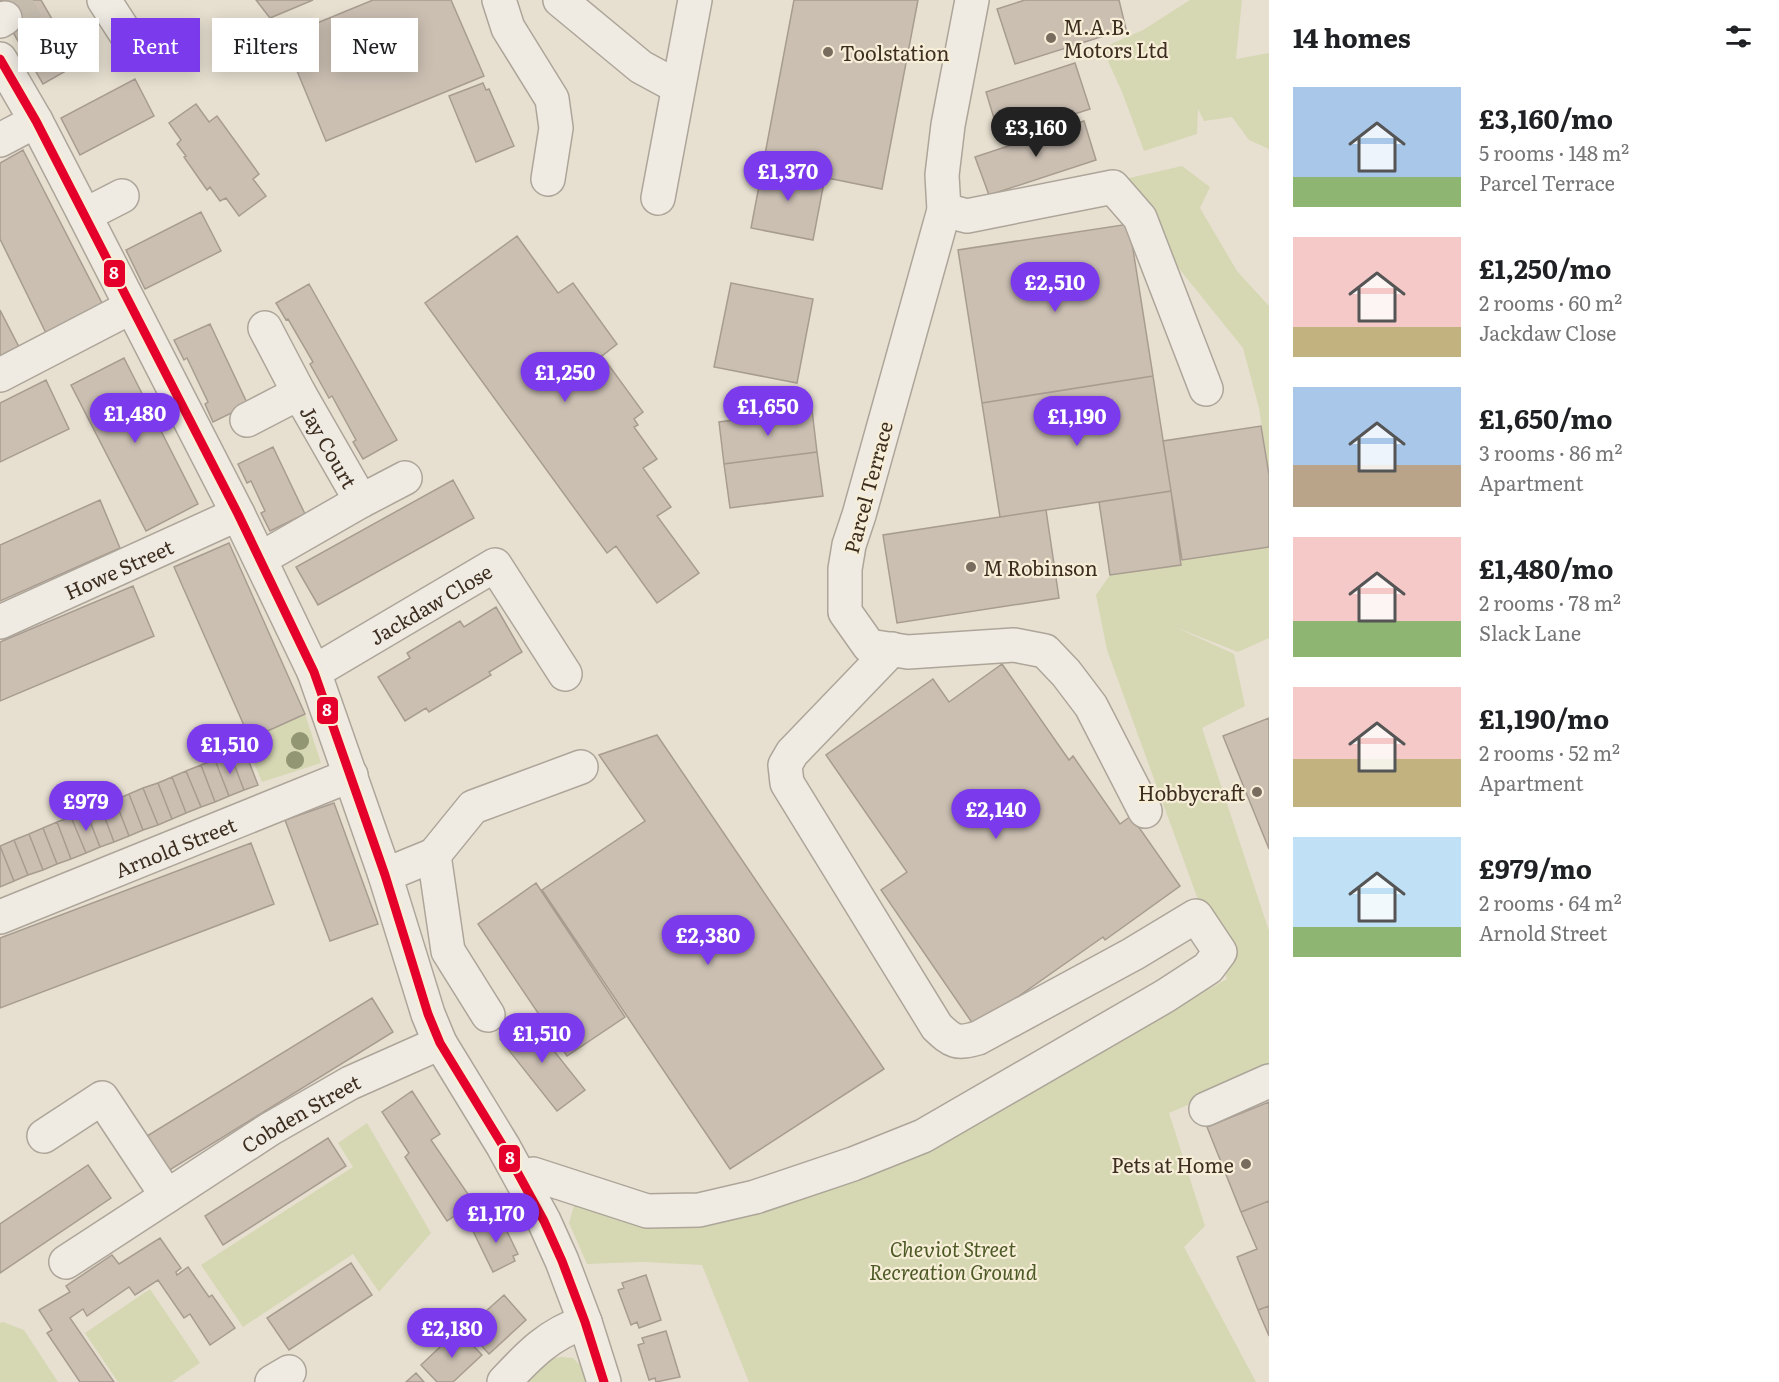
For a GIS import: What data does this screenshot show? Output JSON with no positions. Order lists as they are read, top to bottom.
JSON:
{
  "streets": {
    "street": [
      "Jay Court",
      "Parcel Terrace",
      "Howe Street",
      "Jackdaw Close",
      "Arnold Street",
      "Cobden Street"
    ]
  },
  "parks": ["Cheviot Street Recreation Ground"],
  "places": [
    "M.A.B. Motors Ltd",
    "Toolstation",
    "M Robinson",
    "Hobbycraft",
    "Pets at Home"
  ],
  "lines": ["transit line 8"],
  "page": {
    "heading": "14 homes",
    "chip": [
      "Buy",
      "Rent",
      "Filters",
      "New"
    ],
    "list": [
      {
        "name": "£3,160/mo",
        "note": "5 rooms · 148 m² · Parcel Terrace"
      },
      {
        "name": "£1,250/mo",
        "note": "2 rooms · 60 m² · Jackdaw Close"
      },
      {
        "name": "£1,650/mo",
        "note": "3 rooms · 86 m² · Apartment"
      },
      {
        "name": "£1,480/mo",
        "note": "2 rooms · 78 m² · Slack Lane"
      },
      {
        "name": "£1,190/mo",
        "note": "2 rooms · 52 m² · Apartment"
      },
      {
        "name": "£979/mo",
        "note": "2 rooms · 64 m² · Arnold Street"
      }
    ],
    "price": [
      "£3,160",
      "£1,370",
      "£2,510",
      "£1,250",
      "£1,650",
      "£1,480",
      "£1,190",
      "£1,510",
      "£979",
      "£2,140",
      "£2,380",
      "£1,510",
      "£1,170",
      "£2,180"
    ]
  }
}
